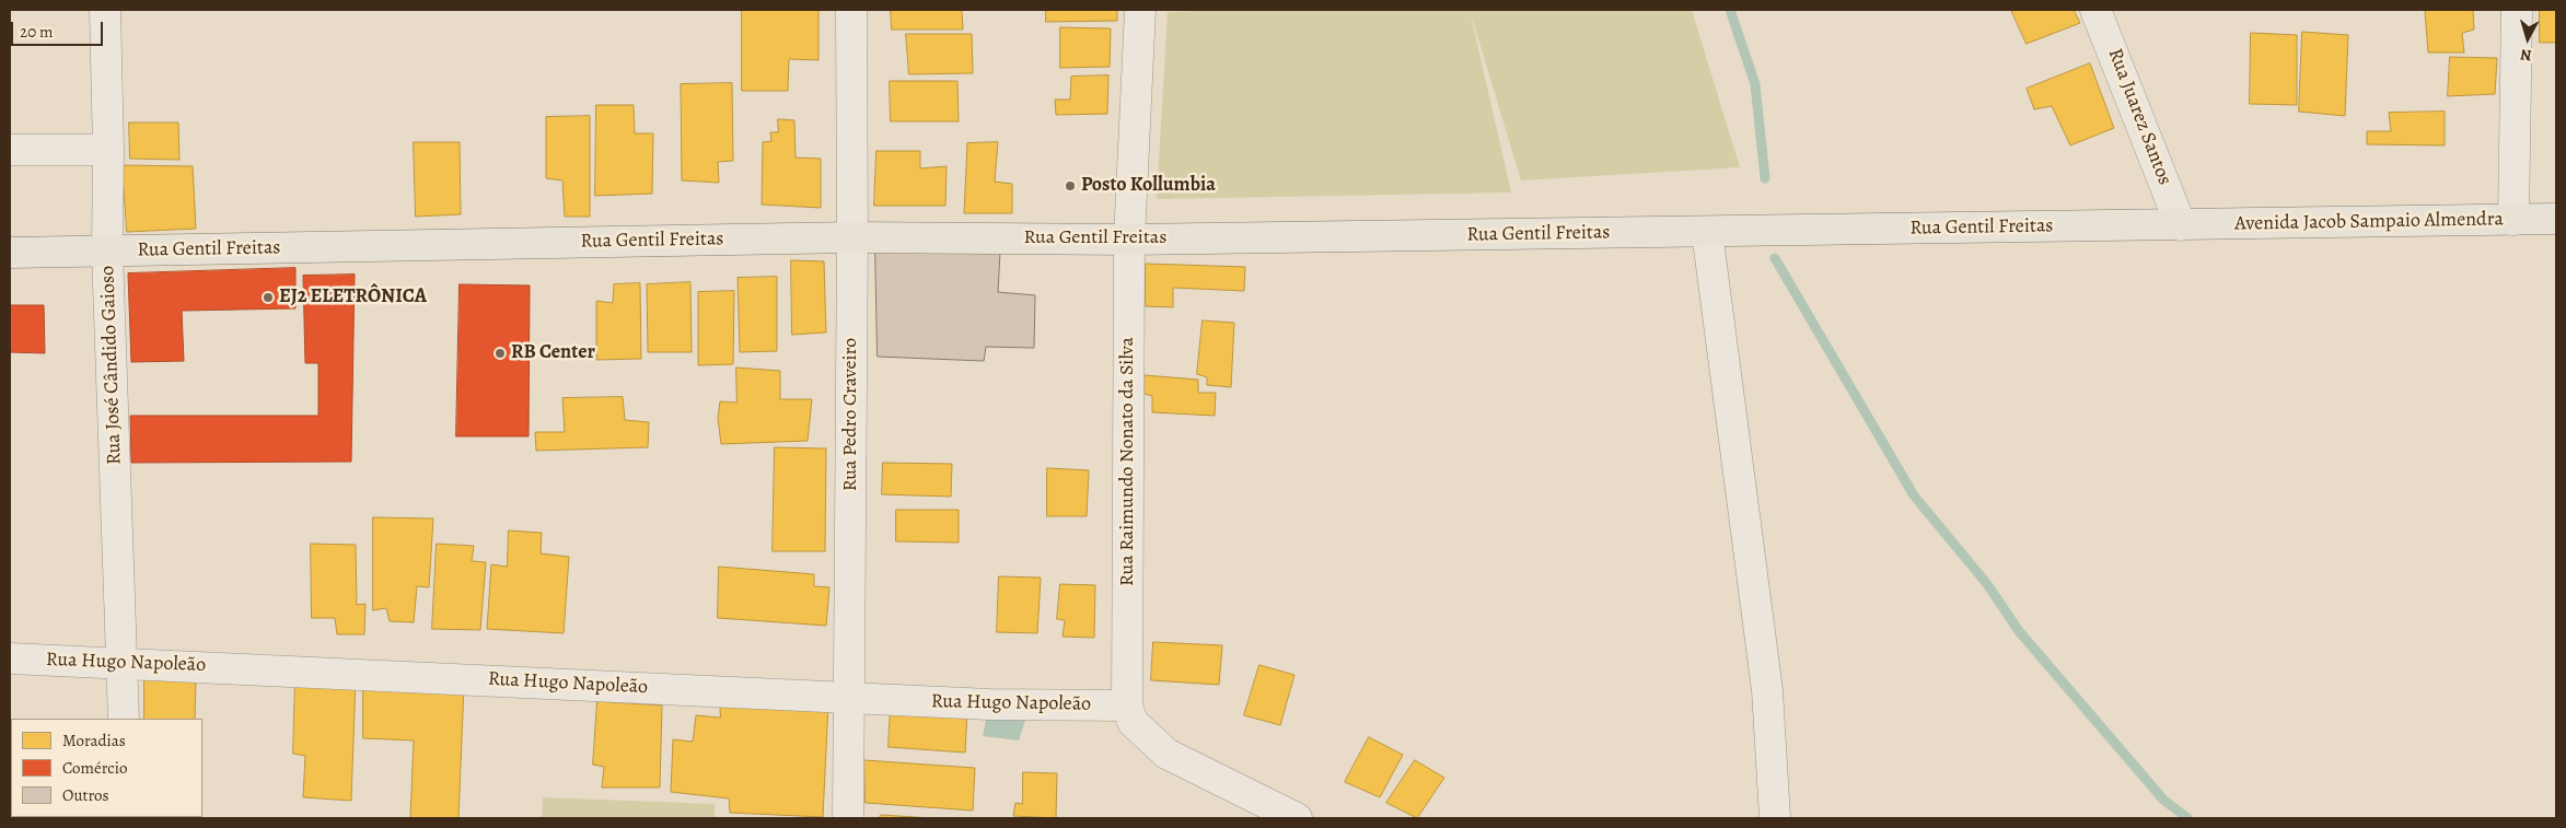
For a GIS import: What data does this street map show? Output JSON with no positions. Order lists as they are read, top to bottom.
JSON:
{
  "streets": {
    "main road": ["Avenida Jacob Sampaio Almendra", "Rua Gentil Freitas"],
    "street": [
      "Rua Juarez Santos",
      "Rua José Cândido Gaioso",
      "Rua Pedro Craveiro",
      "Rua Raimundo Nonato da Silva",
      "Rua Hugo Napoleão"
    ]
  },
  "crossings": [
    ["Rua Juarez Santos", "Avenida Jacob Sampaio Almendra"],
    ["Rua Juarez Santos", "Rua Gentil Freitas"],
    ["Avenida Jacob Sampaio Almendra", "Rua Gentil Freitas"],
    ["Rua Gentil Freitas", "Rua José Cândido Gaioso"],
    ["Rua Gentil Freitas", "Rua Pedro Craveiro"],
    ["Rua Gentil Freitas", "Rua Raimundo Nonato da Silva"],
    ["Rua José Cândido Gaioso", "Rua Hugo Napoleão"],
    ["Rua Pedro Craveiro", "Rua Hugo Napoleão"],
    ["Rua Raimundo Nonato da Silva", "Rua Hugo Napoleão"]
  ],
  "places": ["Posto Kollumbia", "EJ2 ELETRÔNICA", "RB Center"],
  "legend": ["Moradias", "Comércio", "Outros"],
  "scale_bar": "20 m",
  "north": "bottom"
}
